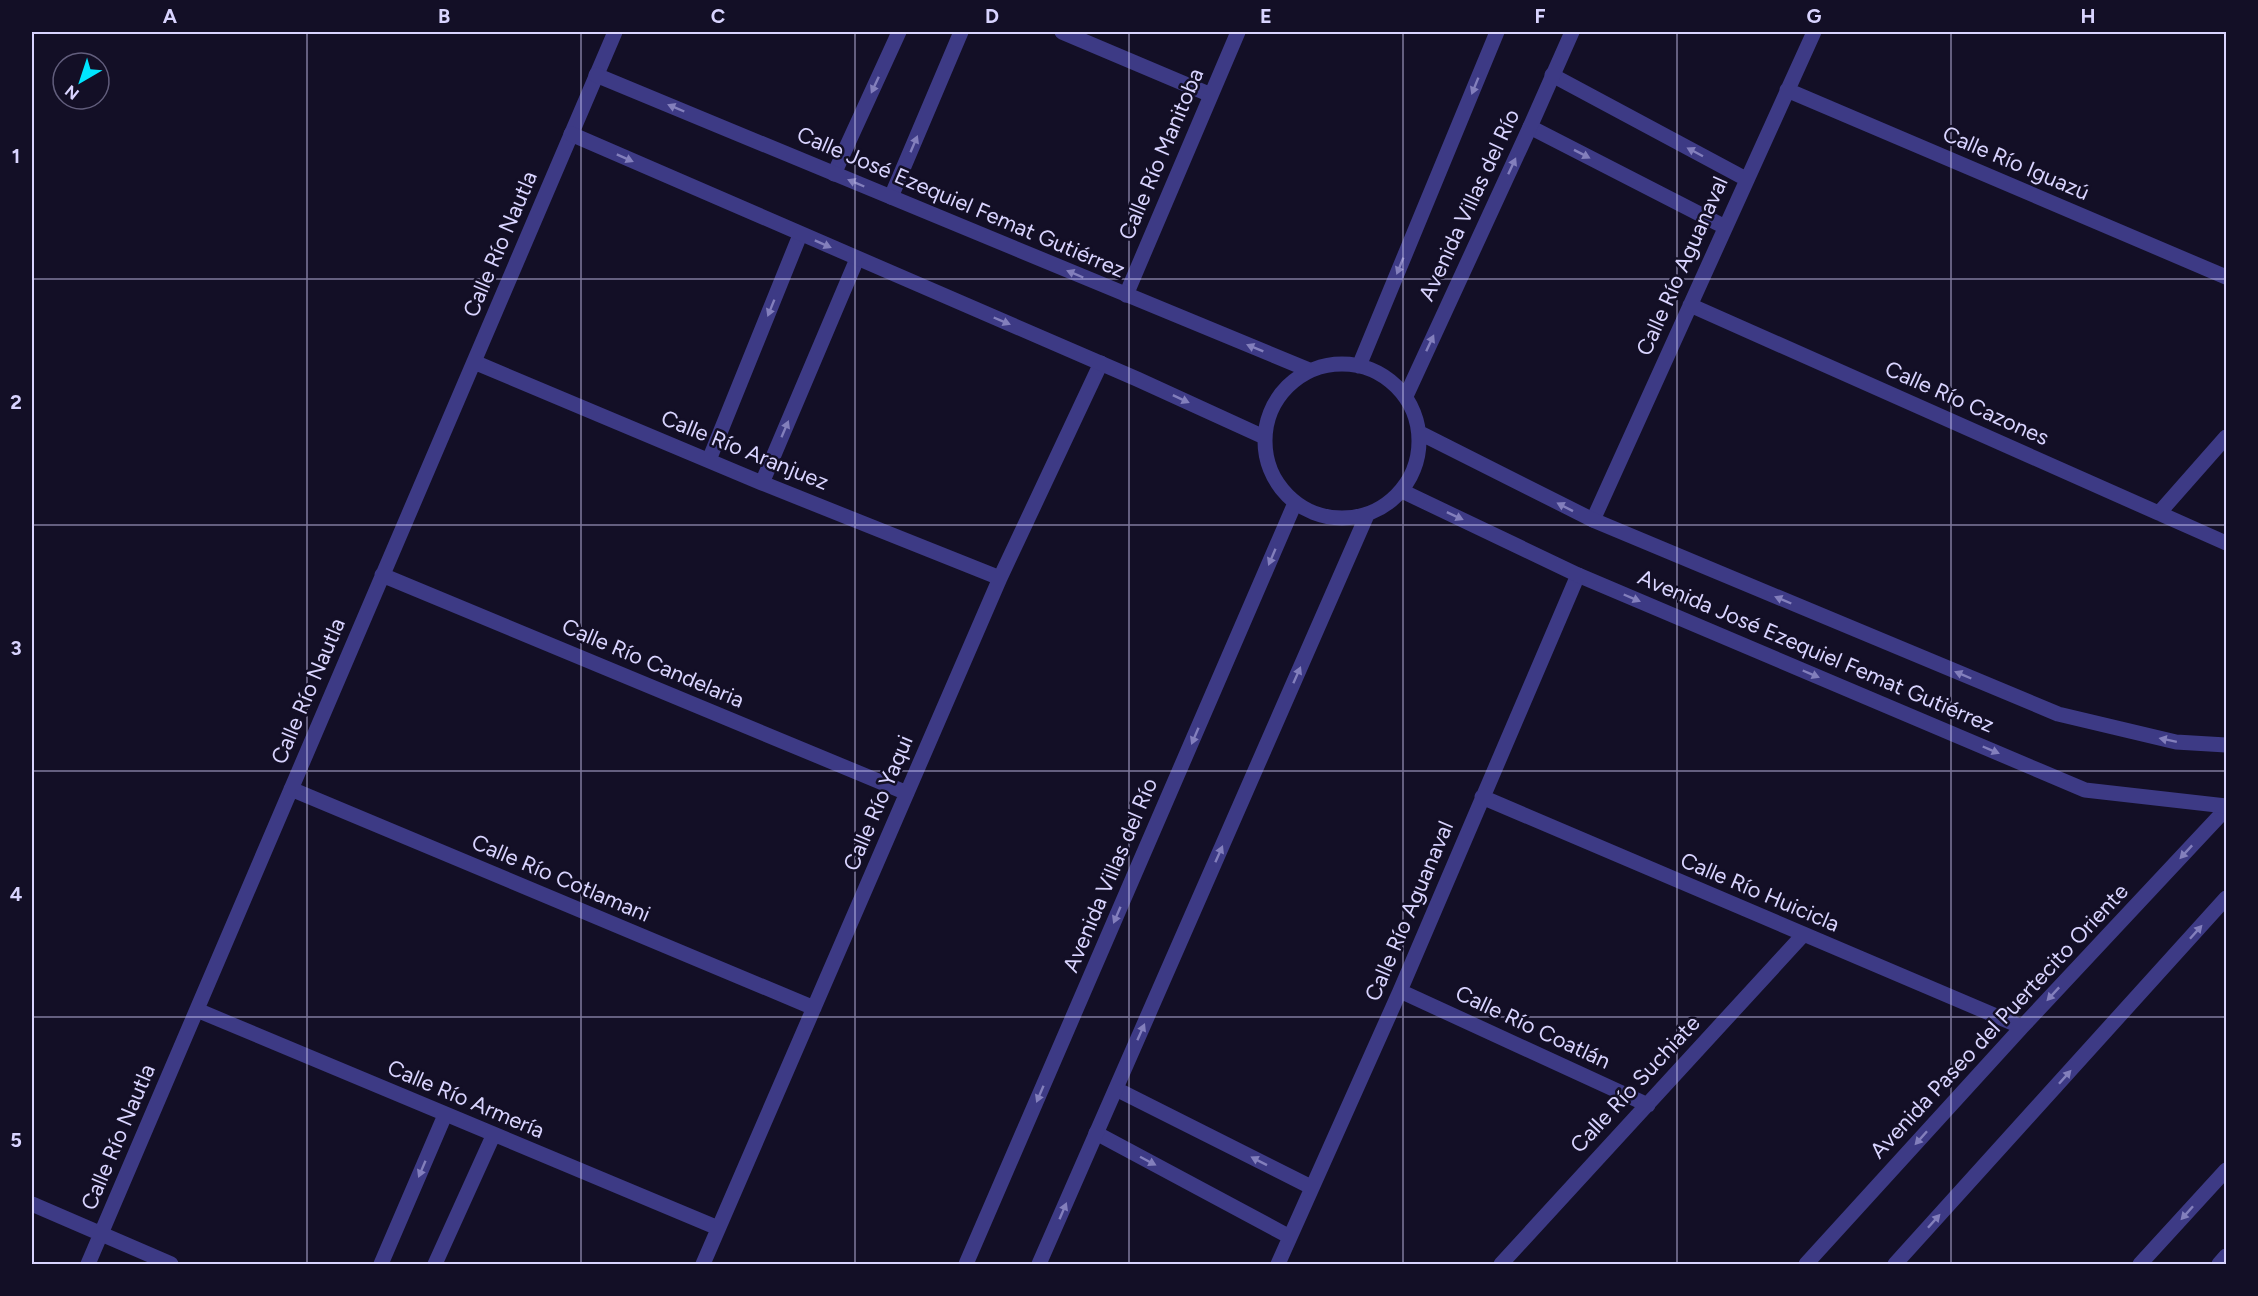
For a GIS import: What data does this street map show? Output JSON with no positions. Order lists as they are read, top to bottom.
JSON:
{
  "streets": {
    "street": [
      "Calle Río Manitoba",
      "Calle Río Iguazú",
      "Calle José Ezequiel Femat Gutiérrez",
      "Avenida Villas del Río",
      "Calle Río Nautla",
      "Calle Río Aguanaval",
      "Calle Río Cazones",
      "Calle Río Aranjuez",
      "Avenida José Ezequiel Femat Gutiérrez",
      "Calle Río Candelaria",
      "Calle Río Yaqui",
      "Calle Río Cotlamani",
      "Calle Río Huicicla",
      "Avenida Paseo del Puertecito Oriente",
      "Calle Río Coatlán",
      "Calle Río Suchiate",
      "Calle Río Armería"
    ]
  },
  "crossings": [
    ["Calle Río Manitoba", "Calle José Ezequiel Femat Gutiérrez"],
    ["Calle Río Iguazú", "Calle Río Aguanaval"],
    ["Calle José Ezequiel Femat Gutiérrez", "Avenida Villas del Río"],
    ["Calle José Ezequiel Femat Gutiérrez", "Calle Río Nautla"],
    ["Calle José Ezequiel Femat Gutiérrez", "Avenida José Ezequiel Femat Gutiérrez"],
    ["Avenida Villas del Río", "Avenida José Ezequiel Femat Gutiérrez"],
    ["Calle Río Nautla", "Calle Río Aranjuez"],
    ["Calle Río Nautla", "Calle Río Candelaria"],
    ["Calle Río Nautla", "Calle Río Cotlamani"],
    ["Calle Río Nautla", "Calle Río Armería"],
    ["Calle Río Aguanaval", "Calle Río Cazones"],
    ["Calle Río Aguanaval", "Avenida José Ezequiel Femat Gutiérrez"],
    ["Calle Río Aguanaval", "Calle Río Huicicla"],
    ["Calle Río Aguanaval", "Calle Río Coatlán"],
    ["Calle Río Aranjuez", "Calle Río Yaqui"],
    ["Avenida José Ezequiel Femat Gutiérrez", "Avenida Paseo del Puertecito Oriente"],
    ["Calle Río Candelaria", "Calle Río Yaqui"],
    ["Calle Río Yaqui", "Calle Río Cotlamani"],
    ["Calle Río Yaqui", "Calle Río Armería"],
    ["Calle Río Huicicla", "Avenida Paseo del Puertecito Oriente"],
    ["Calle Río Huicicla", "Calle Río Suchiate"],
    ["Calle Río Coatlán", "Calle Río Suchiate"]
  ],
  "north": "bottom left",
  "grid": {
    "columns": [
      "A",
      "B",
      "C",
      "D",
      "E",
      "F",
      "G",
      "H"
    ],
    "rows": [
      "1",
      "2",
      "3",
      "4",
      "5"
    ]
  }
}
